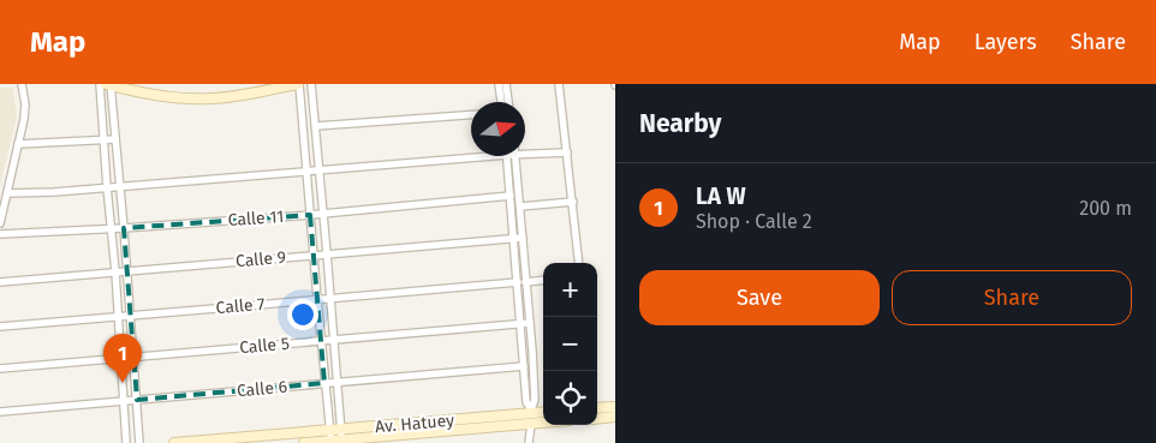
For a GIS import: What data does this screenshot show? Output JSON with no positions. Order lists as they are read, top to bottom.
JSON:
{
  "streets": {
    "main road": ["Av. Hatuey"],
    "street": [
      "Calle 11",
      "Calle 9",
      "Calle 7",
      "Calle 5",
      "Calle 6"
    ]
  },
  "north": "right",
  "page": {
    "header": "Map",
    "nav": ["Map", "Layers", "Share"],
    "heading": "Nearby",
    "list": [
      {
        "mark": "1",
        "name": "LA W",
        "note": "Shop · Calle 2",
        "value": "200 m"
      }
    ],
    "buttons": ["Save", "Share"],
    "map_buttons": ["+", "−"],
    "pins": "1"
  }
}
